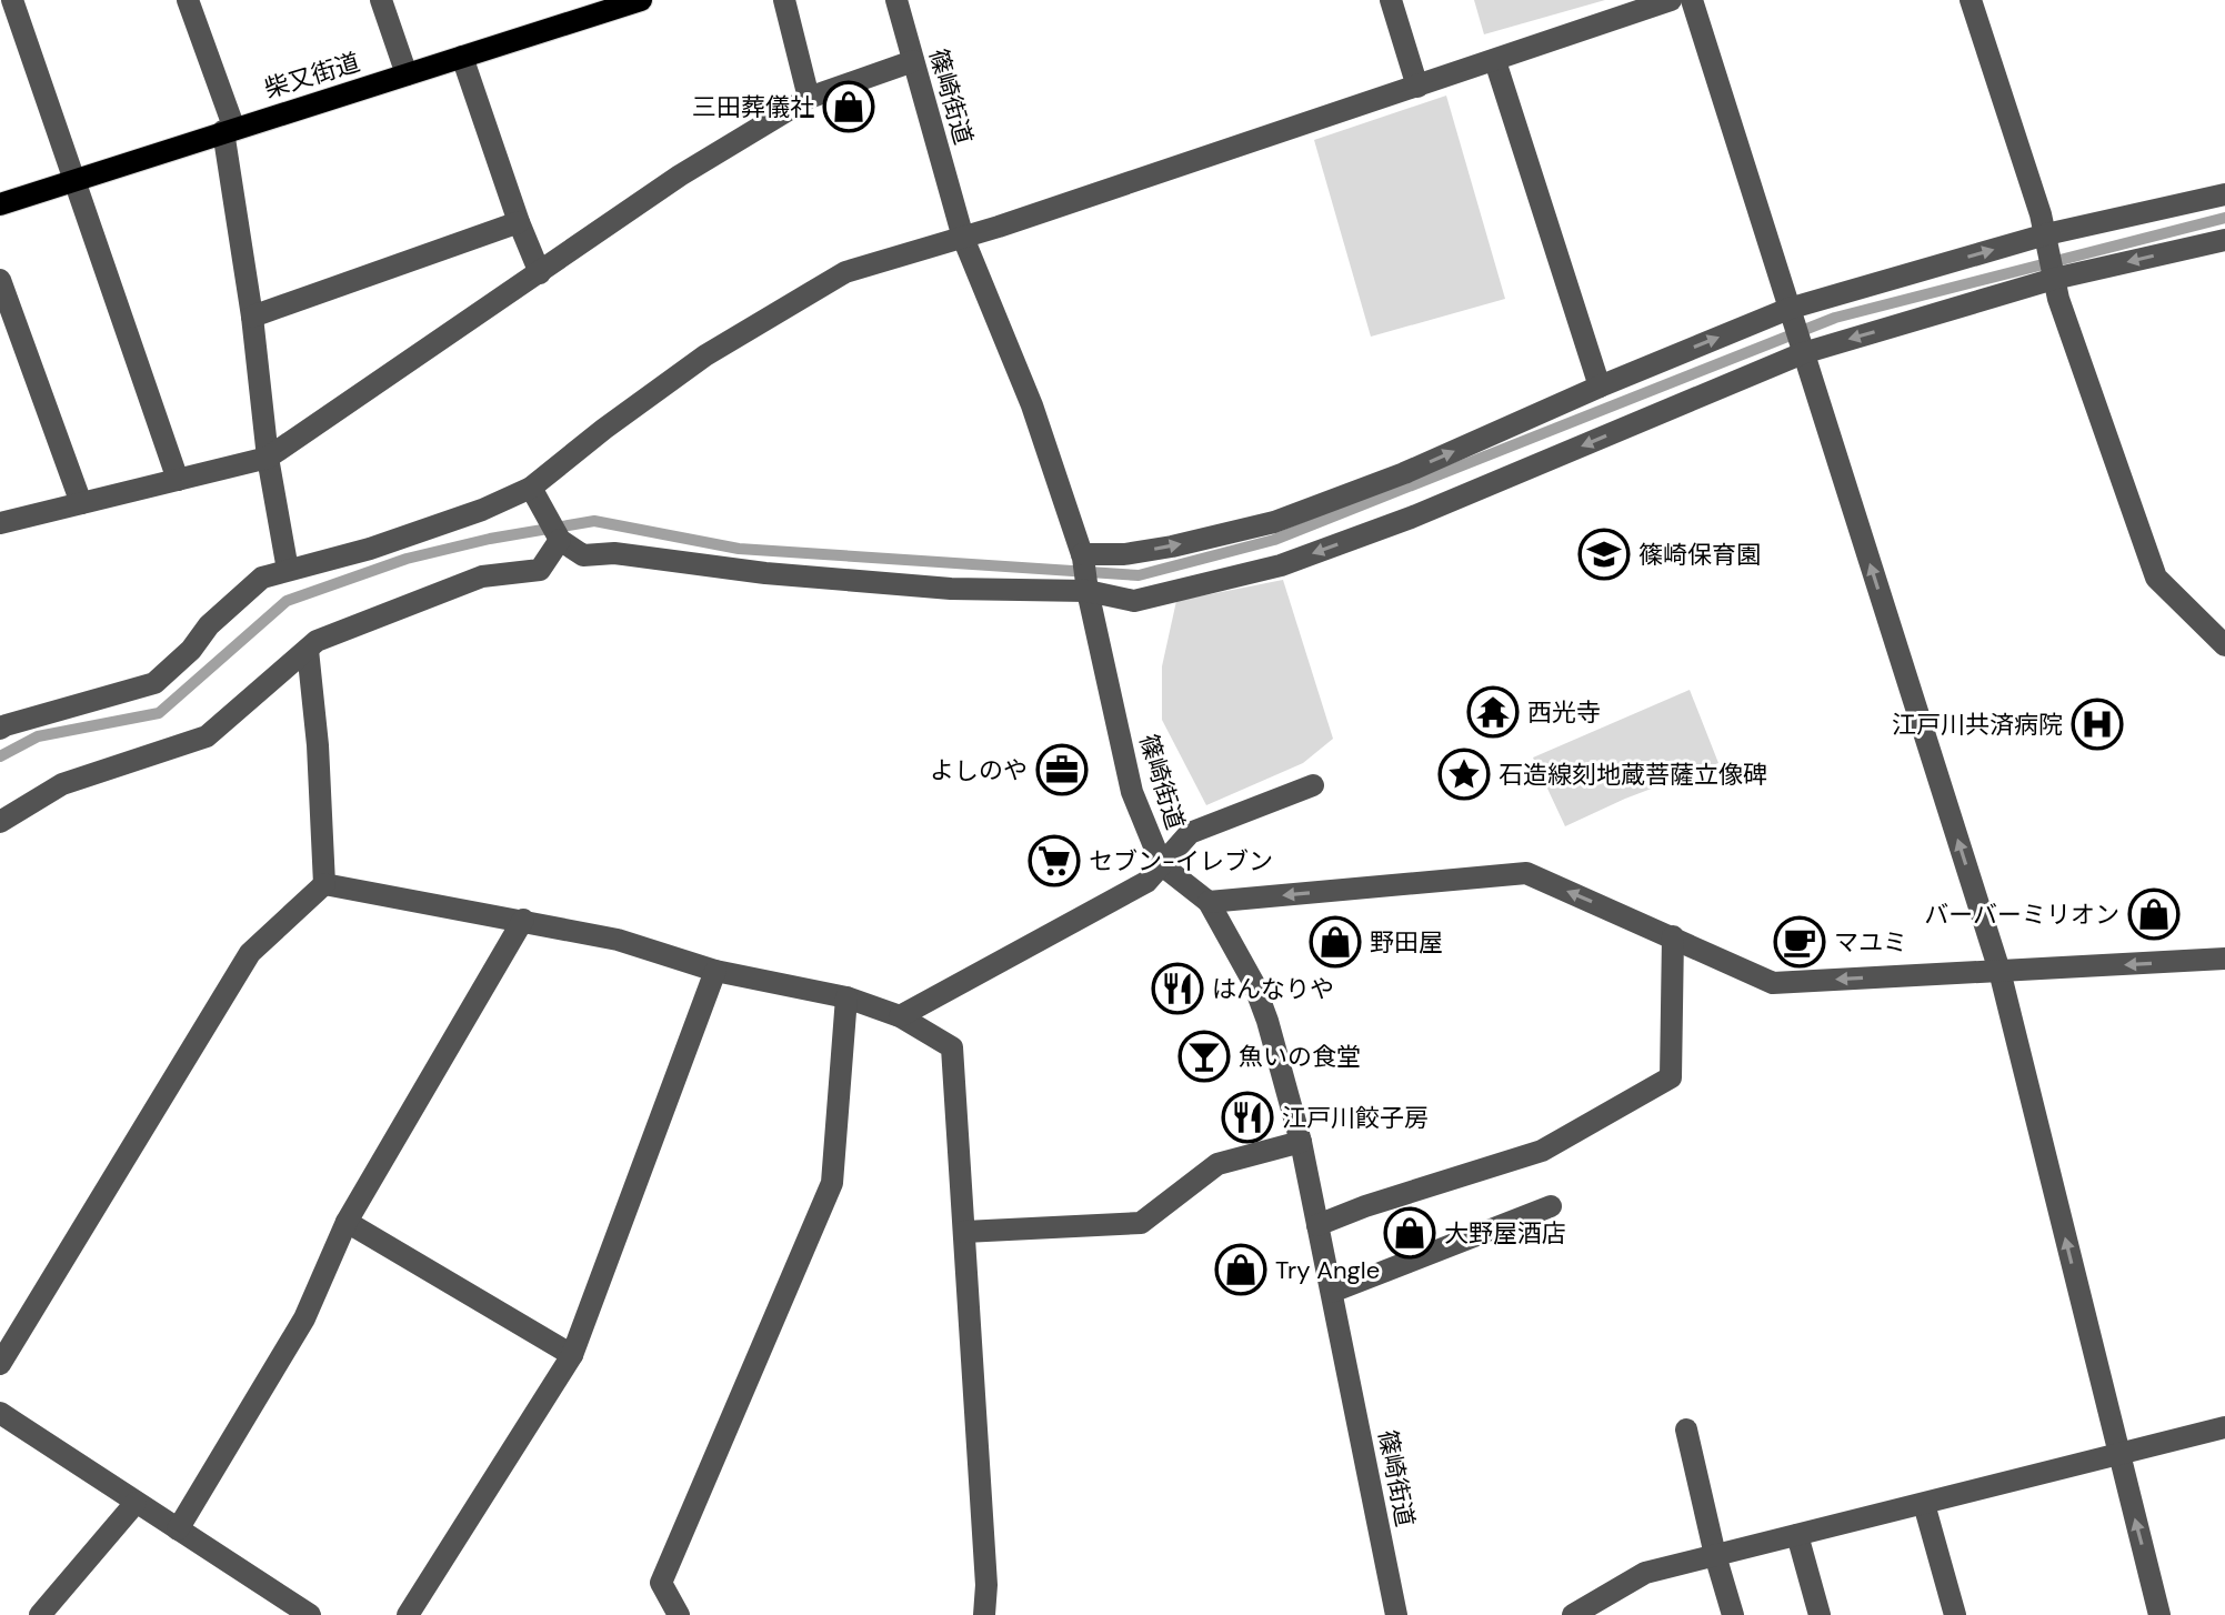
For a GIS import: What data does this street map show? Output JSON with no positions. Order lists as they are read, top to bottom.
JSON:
{
  "streets": {
    "main road": ["柴又街道"],
    "street": ["篠崎街道"]
  },
  "places": {
    "shop": [
      "三田葬儀社",
      "バーバーミリオン",
      "野田屋",
      "大野屋酒店",
      "Try Angle"
    ],
    "school or university": ["篠崎保育園"],
    "temple": ["西光寺"],
    "hospital": ["江戸川共済病院"],
    "office": ["よしのや"],
    "place": ["石造線刻地蔵菩薩立像碑"],
    "supermarket": ["セブン-イレブン"],
    "cafe": ["マユミ"],
    "restaurant": ["はんなりや", "江戸川餃子房"],
    "bar": ["魚いの食堂"]
  }
}
